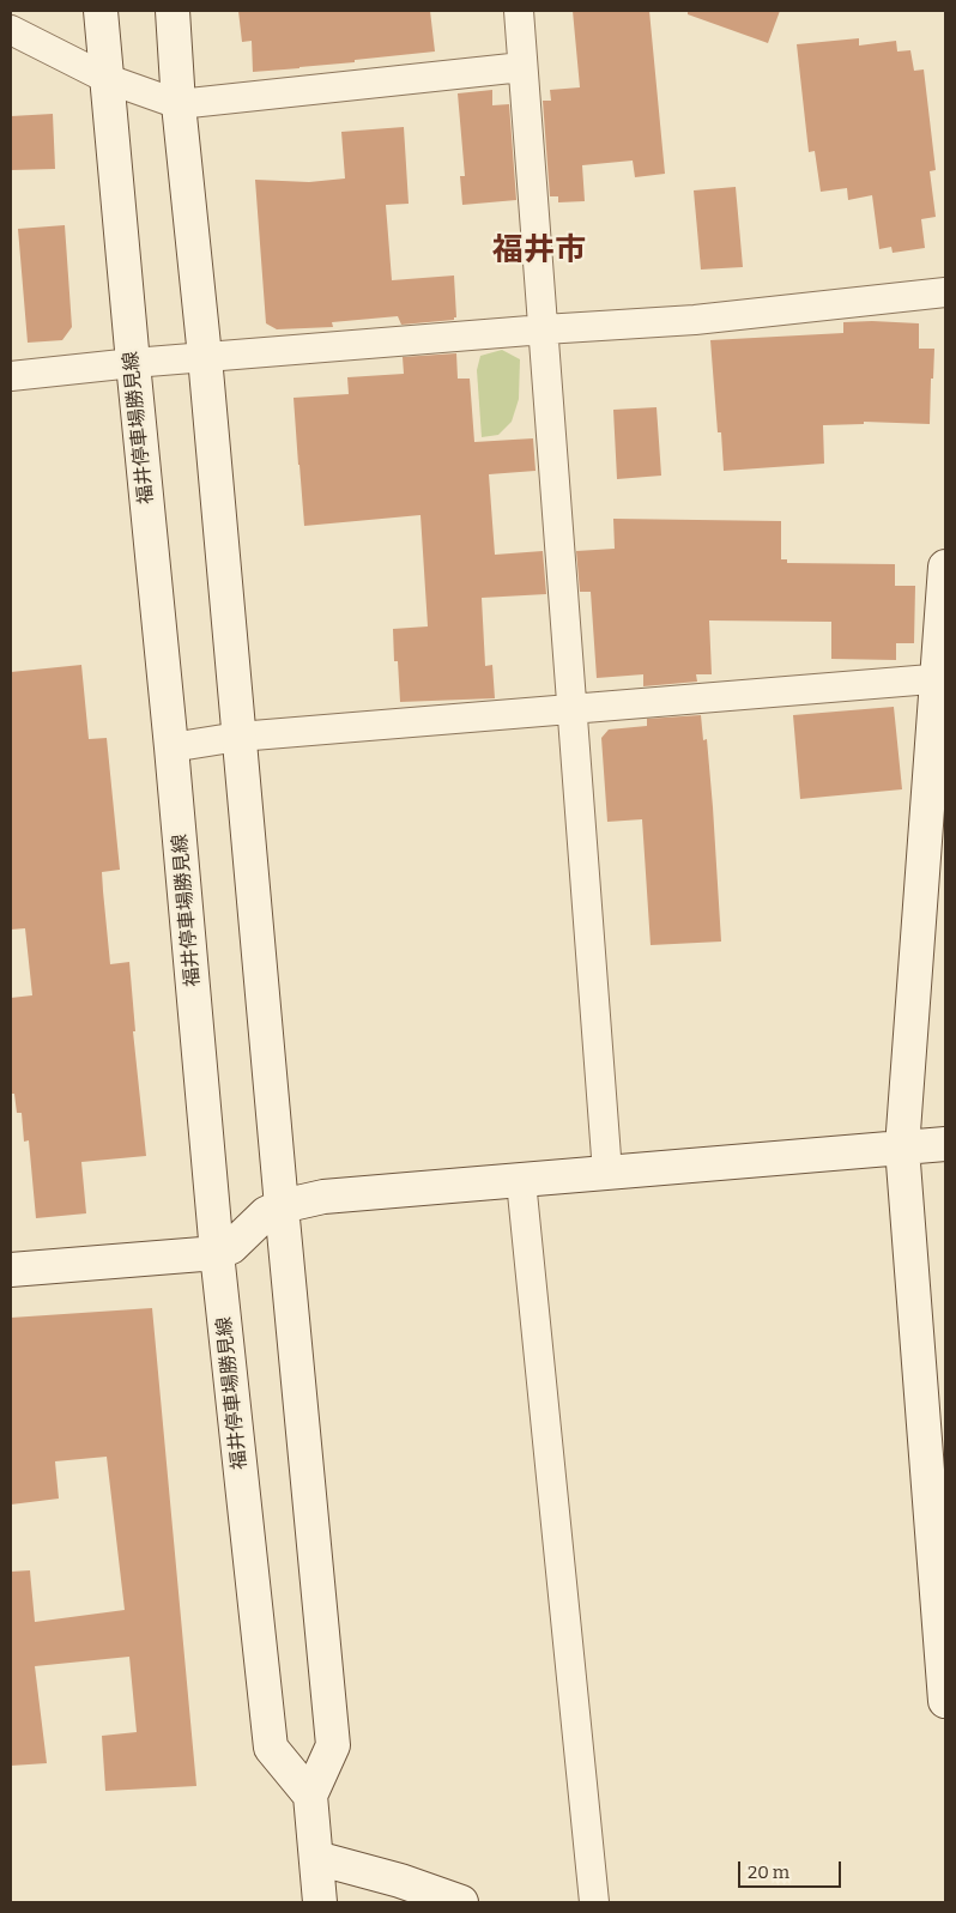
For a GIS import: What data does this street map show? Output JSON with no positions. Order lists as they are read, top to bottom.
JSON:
{
  "streets": {
    "main road": ["福井停車場勝見線"]
  },
  "districts": ["福井市"],
  "scale_bar": "20 m"
}
